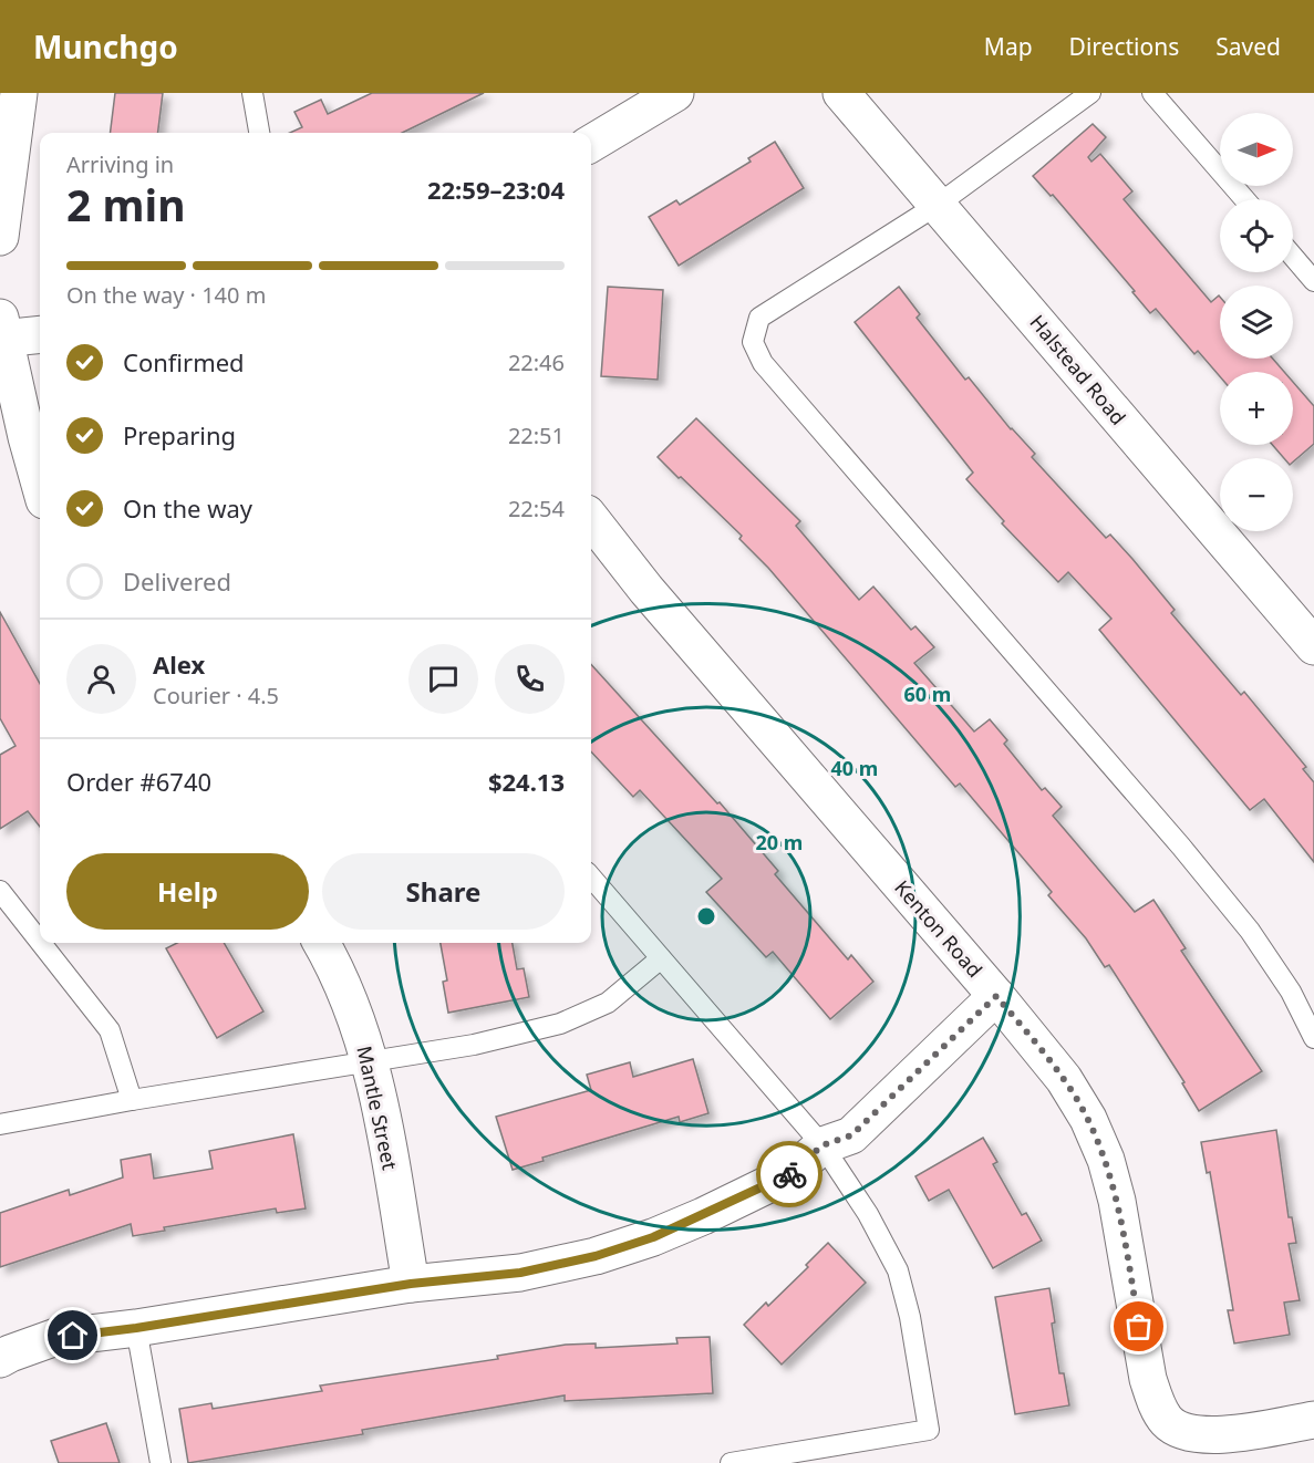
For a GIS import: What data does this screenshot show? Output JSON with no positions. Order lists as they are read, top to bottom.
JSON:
{
  "streets": {
    "street": ["Halstead Road", "Kenton Road", "Mantle Street"]
  },
  "north": "right",
  "page": {
    "header": "Munchgo",
    "nav": ["Map", "Directions", "Saved"],
    "map_buttons": ["+", "−"],
    "heading": ["2 min", "Arriving in", "22:59–23:04"],
    "panel": [
      "Alex",
      "Courier · 4.5",
      "Order #6740",
      "$24.13"
    ],
    "bar": "On the way · 140 m",
    "list": [
      ["Confirmed", "22:46"],
      ["Preparing", "22:51"],
      ["On the way", "22:54"],
      "Delivered"
    ],
    "buttons": ["Help", "Share"]
  },
  "rings": ["60 m", "40 m", "20 m"]
}
